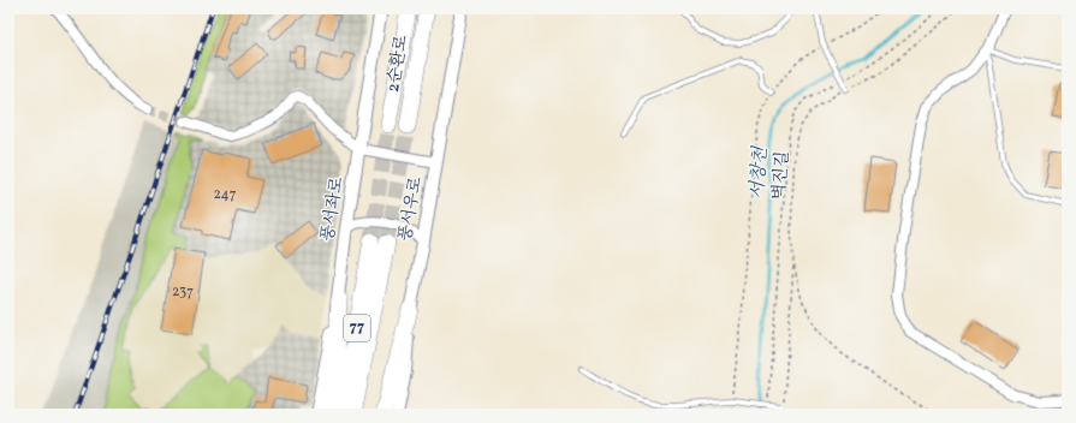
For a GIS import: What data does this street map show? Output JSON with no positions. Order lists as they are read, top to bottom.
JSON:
{
  "streets": {
    "highway": ["2순환로", "77"],
    "street": ["풍서좌로", "풍서우로"],
    "path": ["벽진길"]
  },
  "water": ["서창천"],
  "house_numbers": ["247", "237"]
}
